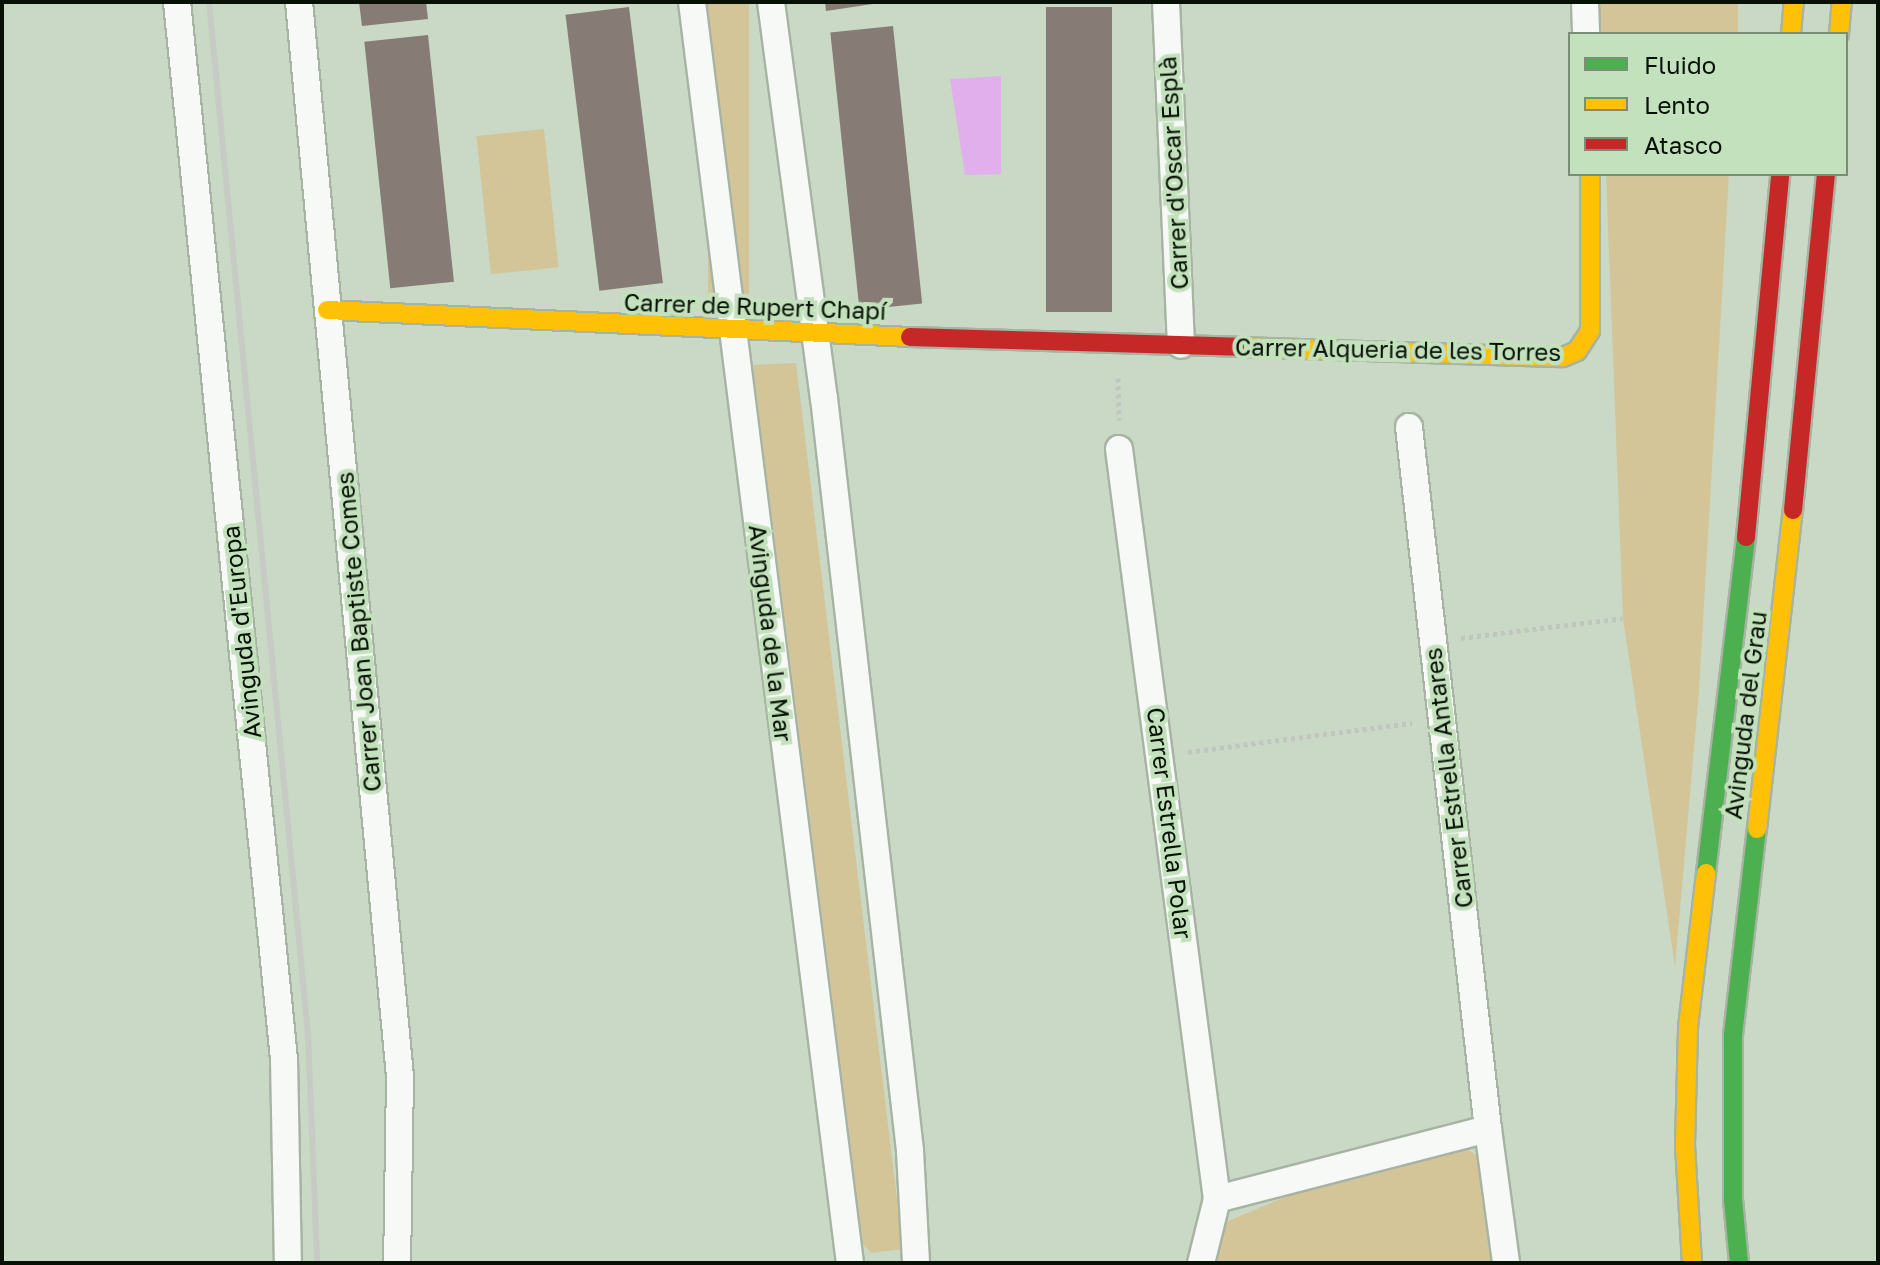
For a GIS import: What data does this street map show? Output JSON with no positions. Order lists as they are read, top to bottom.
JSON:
{
  "streets": {
    "main road": ["Carrer de Rupert Chapí", "Carrer Alqueria de les Torres", "Avinguda del Grau"],
    "street": [
      "Carrer d'Oscar Esplà",
      "Avinguda d'Europa",
      "Carrer Joan Baptiste Comes",
      "Avinguda de la Mar",
      "Carrer Estrella Antares",
      "Carrer Estrella Polar"
    ]
  },
  "crossings": [
    ["Carrer d'Oscar Esplà", "Carrer de Rupert Chapí"],
    ["Carrer d'Oscar Esplà", "Carrer Alqueria de les Torres"],
    ["Carrer de Rupert Chapí", "Carrer Alqueria de les Torres"],
    ["Carrer de Rupert Chapí", "Carrer Joan Baptiste Comes"],
    ["Carrer de Rupert Chapí", "Avinguda de la Mar"]
  ],
  "legend": ["Fluido", "Lento", "Atasco"]
}
